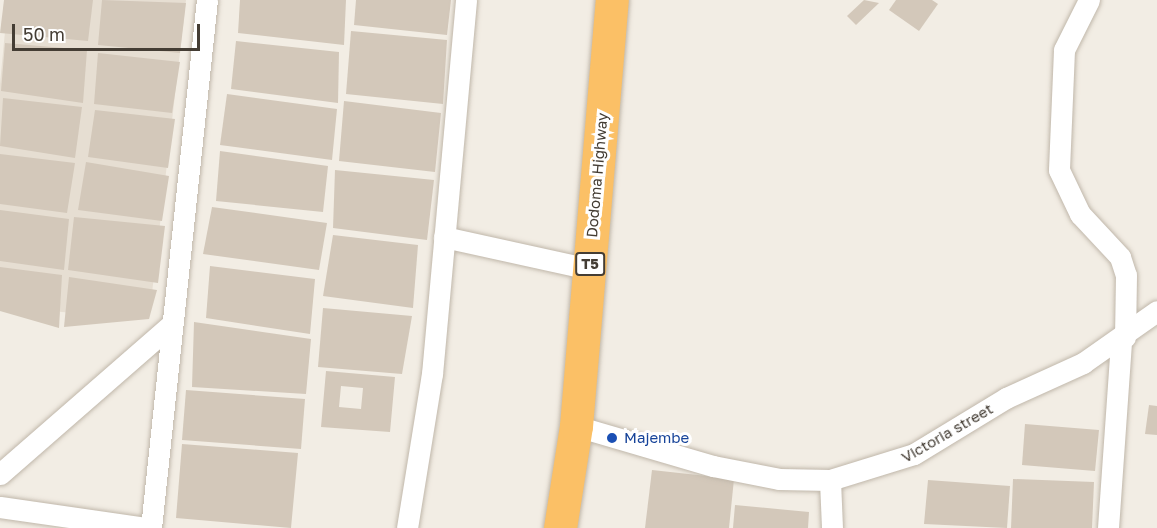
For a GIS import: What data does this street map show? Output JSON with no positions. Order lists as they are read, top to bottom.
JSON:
{
  "streets": {
    "highway": ["Dodoma Highway", "T5"],
    "street": ["Victoria street"]
  },
  "crossings": [
    ["Dodoma Highway", "Victoria street"]
  ],
  "places": ["Majembe"],
  "scale_bar": "50 m"
}
